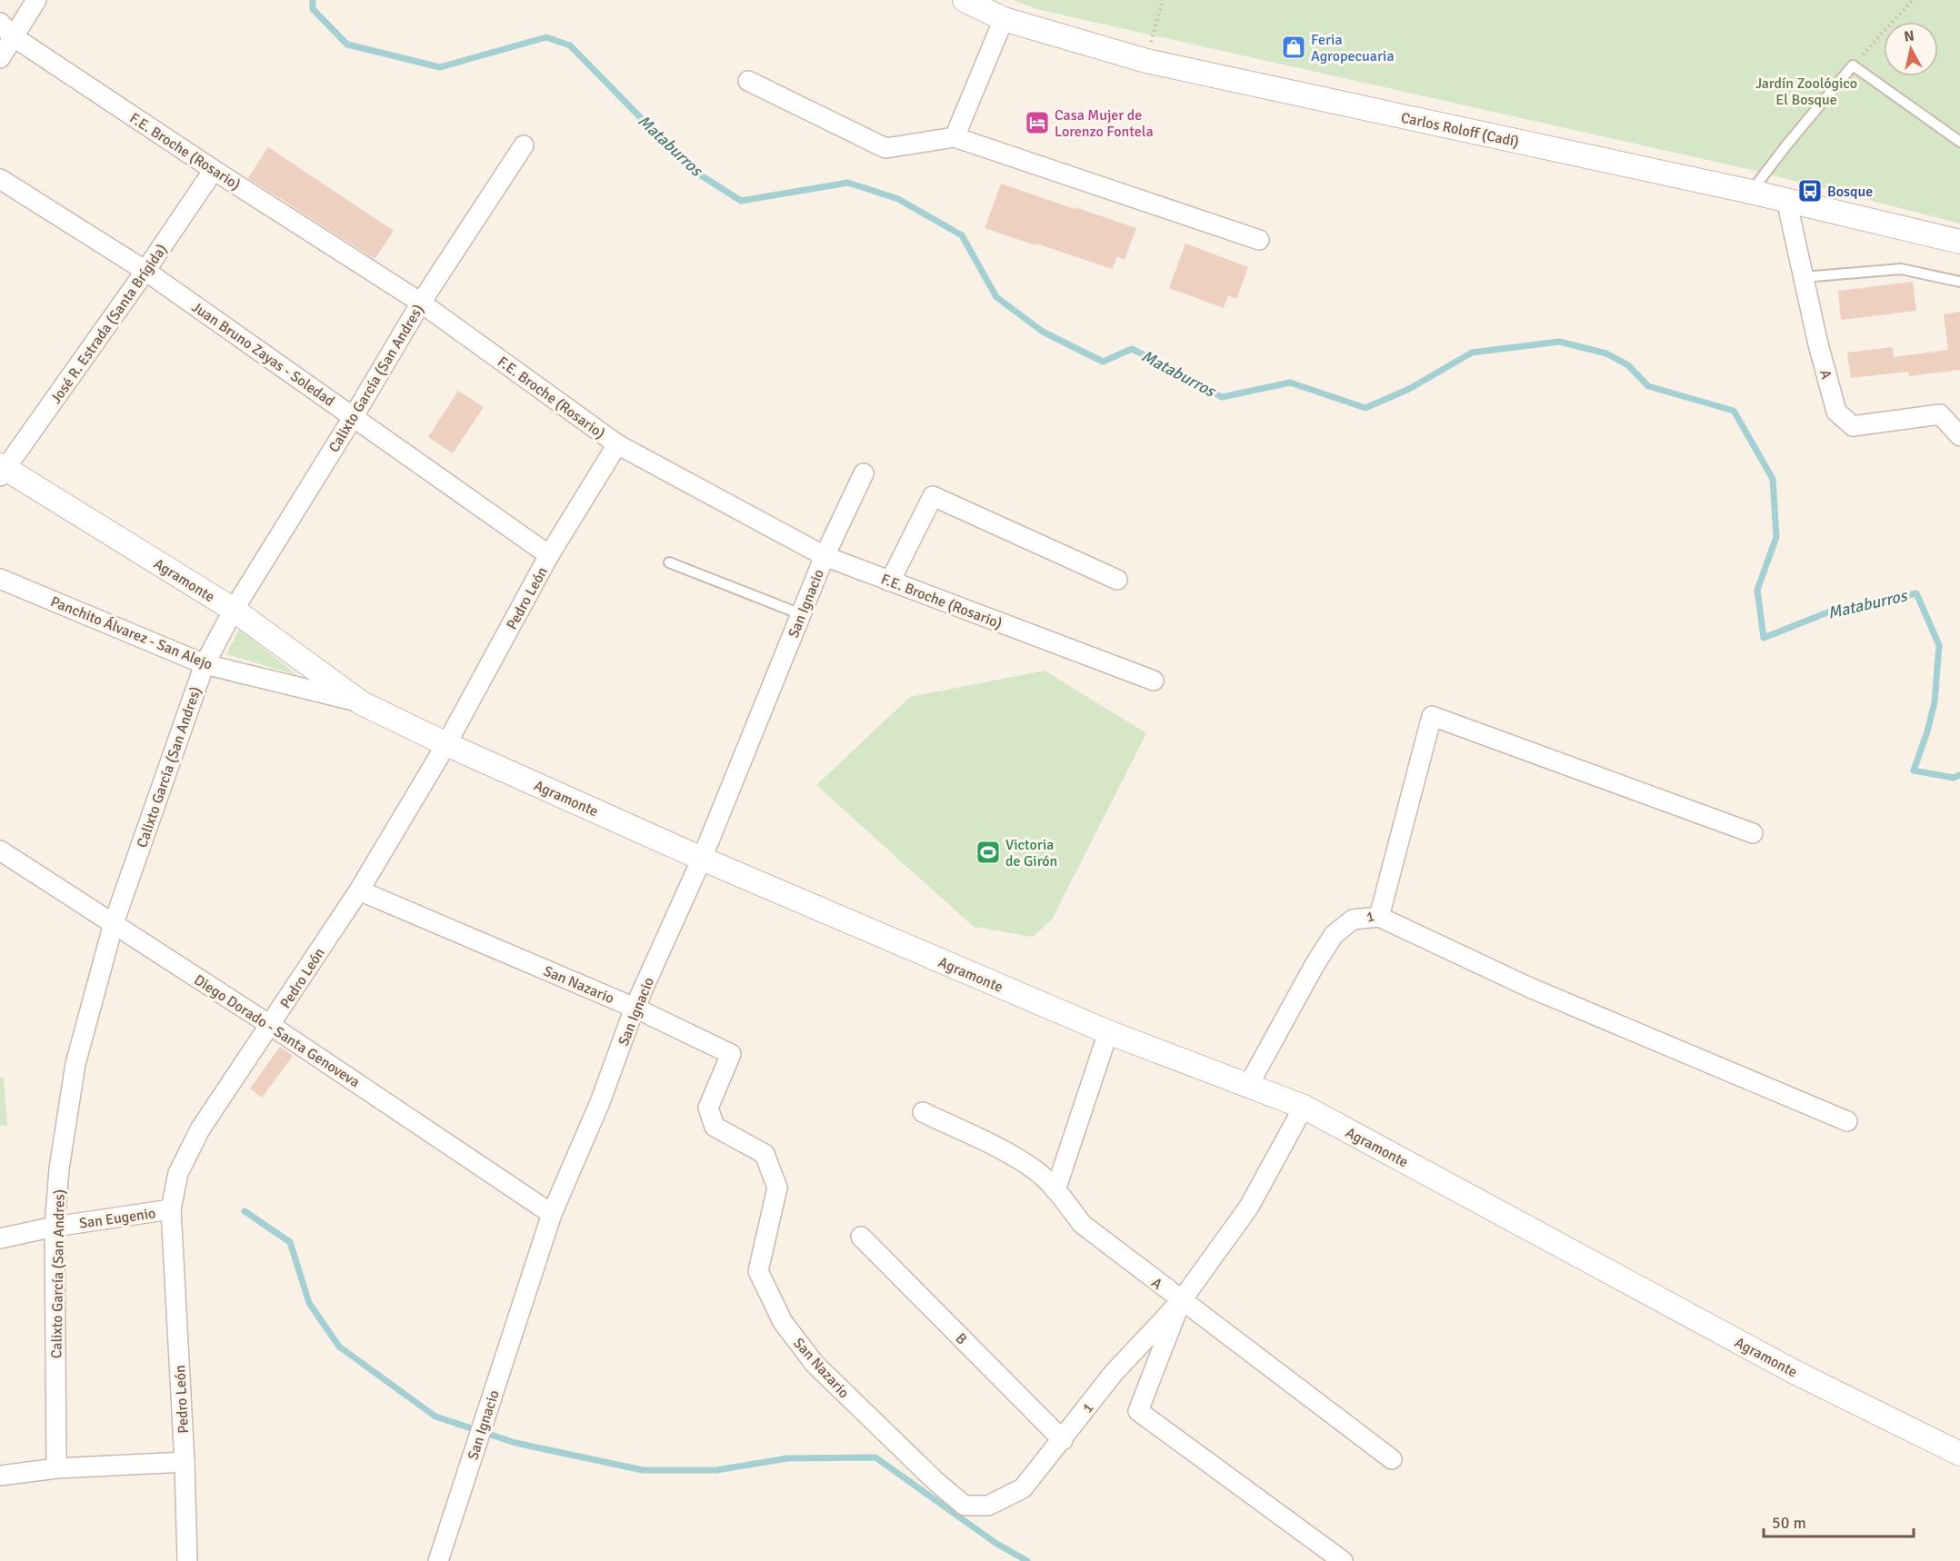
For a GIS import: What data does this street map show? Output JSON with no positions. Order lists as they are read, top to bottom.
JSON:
{
  "streets": {
    "street": [
      "Carlos Roloff (Cadí)",
      "F.E. Broche (Rosario)",
      "José R. Estrada (Santa Brígida)",
      "Juan Bruno Zayas - Soledad",
      "A",
      "Calixto García (San Andres)",
      "Agramonte",
      "Pedro León",
      "San Ignacio",
      "Panchito Álvarez - San Alejo",
      "1",
      "San Nazario",
      "Diego Dorado - Santa Genoveva",
      "San Eugenio",
      "B"
    ]
  },
  "crossings": [
    ["Carlos Roloff (Cadí)", "A"],
    ["F.E. Broche (Rosario)", "José R. Estrada (Santa Brígida)"],
    ["F.E. Broche (Rosario)", "Calixto García (San Andres)"],
    ["F.E. Broche (Rosario)", "Pedro León"],
    ["F.E. Broche (Rosario)", "San Ignacio"],
    ["José R. Estrada (Santa Brígida)", "Juan Bruno Zayas - Soledad"],
    ["José R. Estrada (Santa Brígida)", "Agramonte"],
    ["Juan Bruno Zayas - Soledad", "Calixto García (San Andres)"],
    ["Juan Bruno Zayas - Soledad", "Pedro León"],
    ["A", "1"],
    ["Calixto García (San Andres)", "Agramonte"],
    ["Calixto García (San Andres)", "Panchito Álvarez - San Alejo"],
    ["Calixto García (San Andres)", "Diego Dorado - Santa Genoveva"],
    ["Calixto García (San Andres)", "San Eugenio"],
    ["Agramonte", "Pedro León"],
    ["Agramonte", "San Ignacio"],
    ["Agramonte", "Panchito Álvarez - San Alejo"],
    ["Agramonte", "1"],
    ["Pedro León", "San Nazario"],
    ["Pedro León", "Diego Dorado - Santa Genoveva"],
    ["Pedro León", "San Eugenio"],
    ["San Ignacio", "San Nazario"],
    ["San Ignacio", "Diego Dorado - Santa Genoveva"],
    ["1", "San Nazario"],
    ["1", "B"]
  ],
  "water": ["Mataburros"],
  "parks": ["Jardín Zoológico El Bosque"],
  "places": {
    "shop": ["Feria Agropecuaria"],
    "hotel": ["Casa Mujer de Lorenzo Fontela"],
    "bus stop": ["Bosque"],
    "sports": ["Victoria de Girón"]
  },
  "scale_bar": "50 m",
  "north": "top"
}
